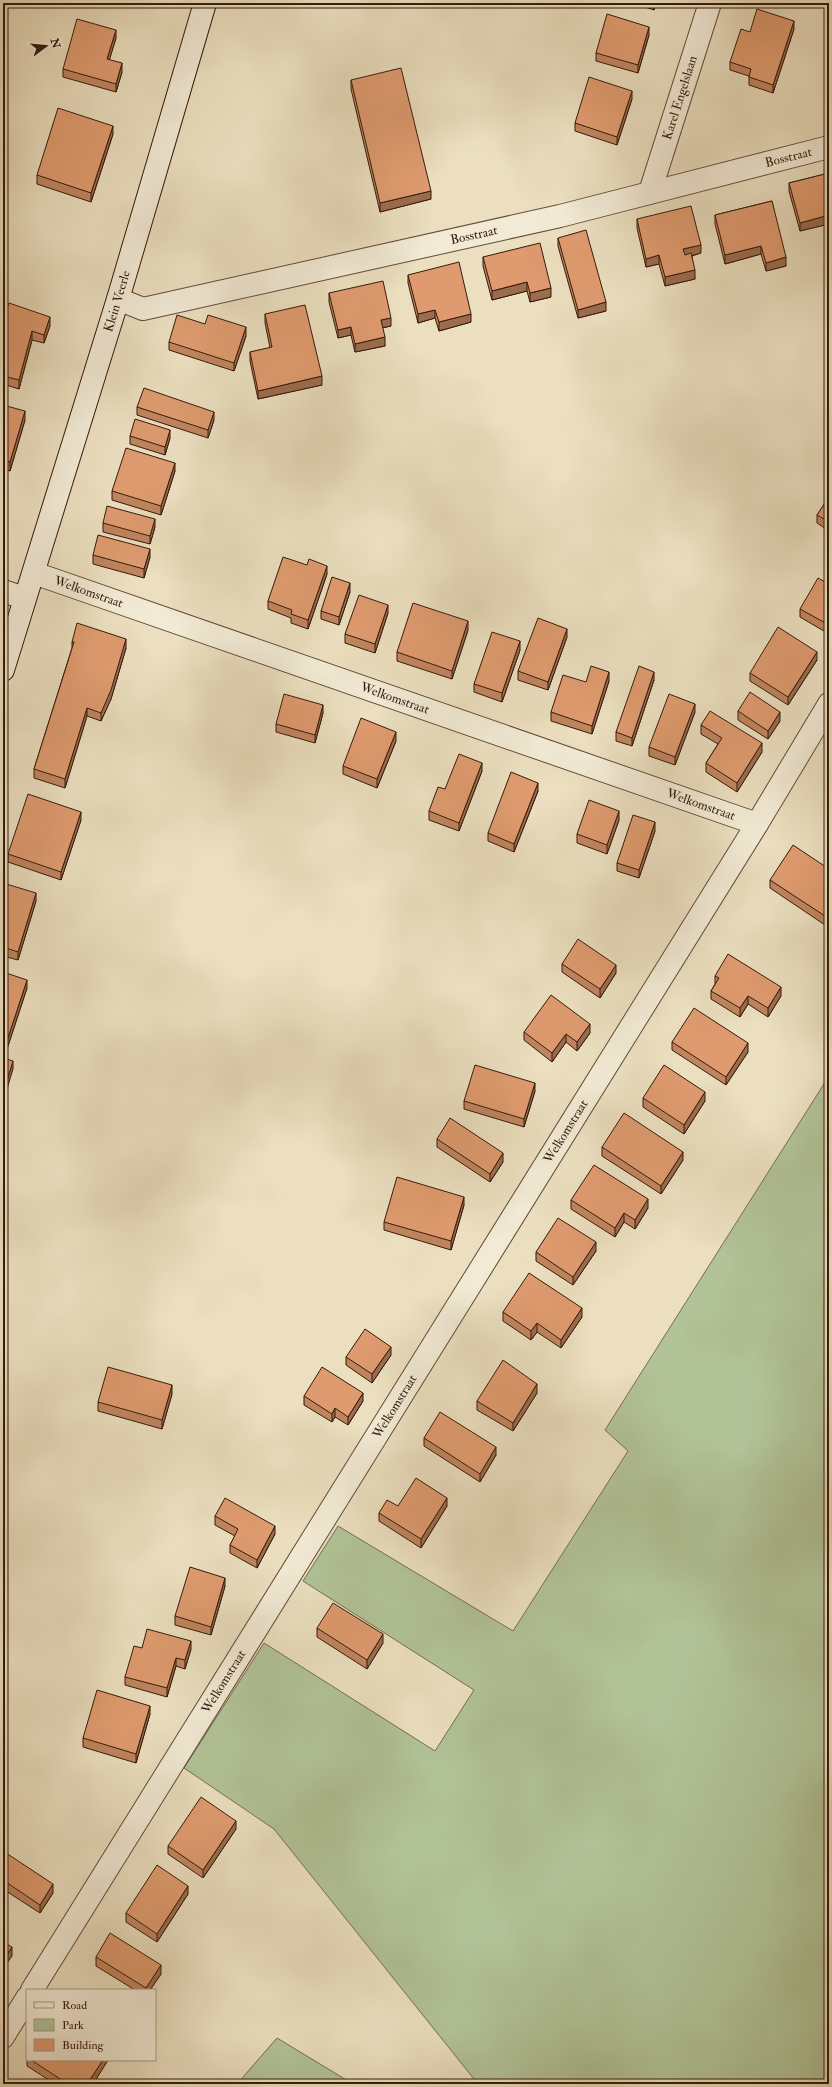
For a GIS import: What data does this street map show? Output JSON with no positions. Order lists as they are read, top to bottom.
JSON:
{
  "streets": {
    "street": [
      "Karel Engelslaan",
      "Bosstraat",
      "Klein Veerle",
      "Welkomstraat"
    ]
  },
  "crossings": [
    ["Karel Engelslaan", "Bosstraat"],
    ["Bosstraat", "Klein Veerle"],
    ["Klein Veerle", "Welkomstraat"]
  ],
  "legend": ["Road", "Park", "Building"],
  "north": "right"
}
